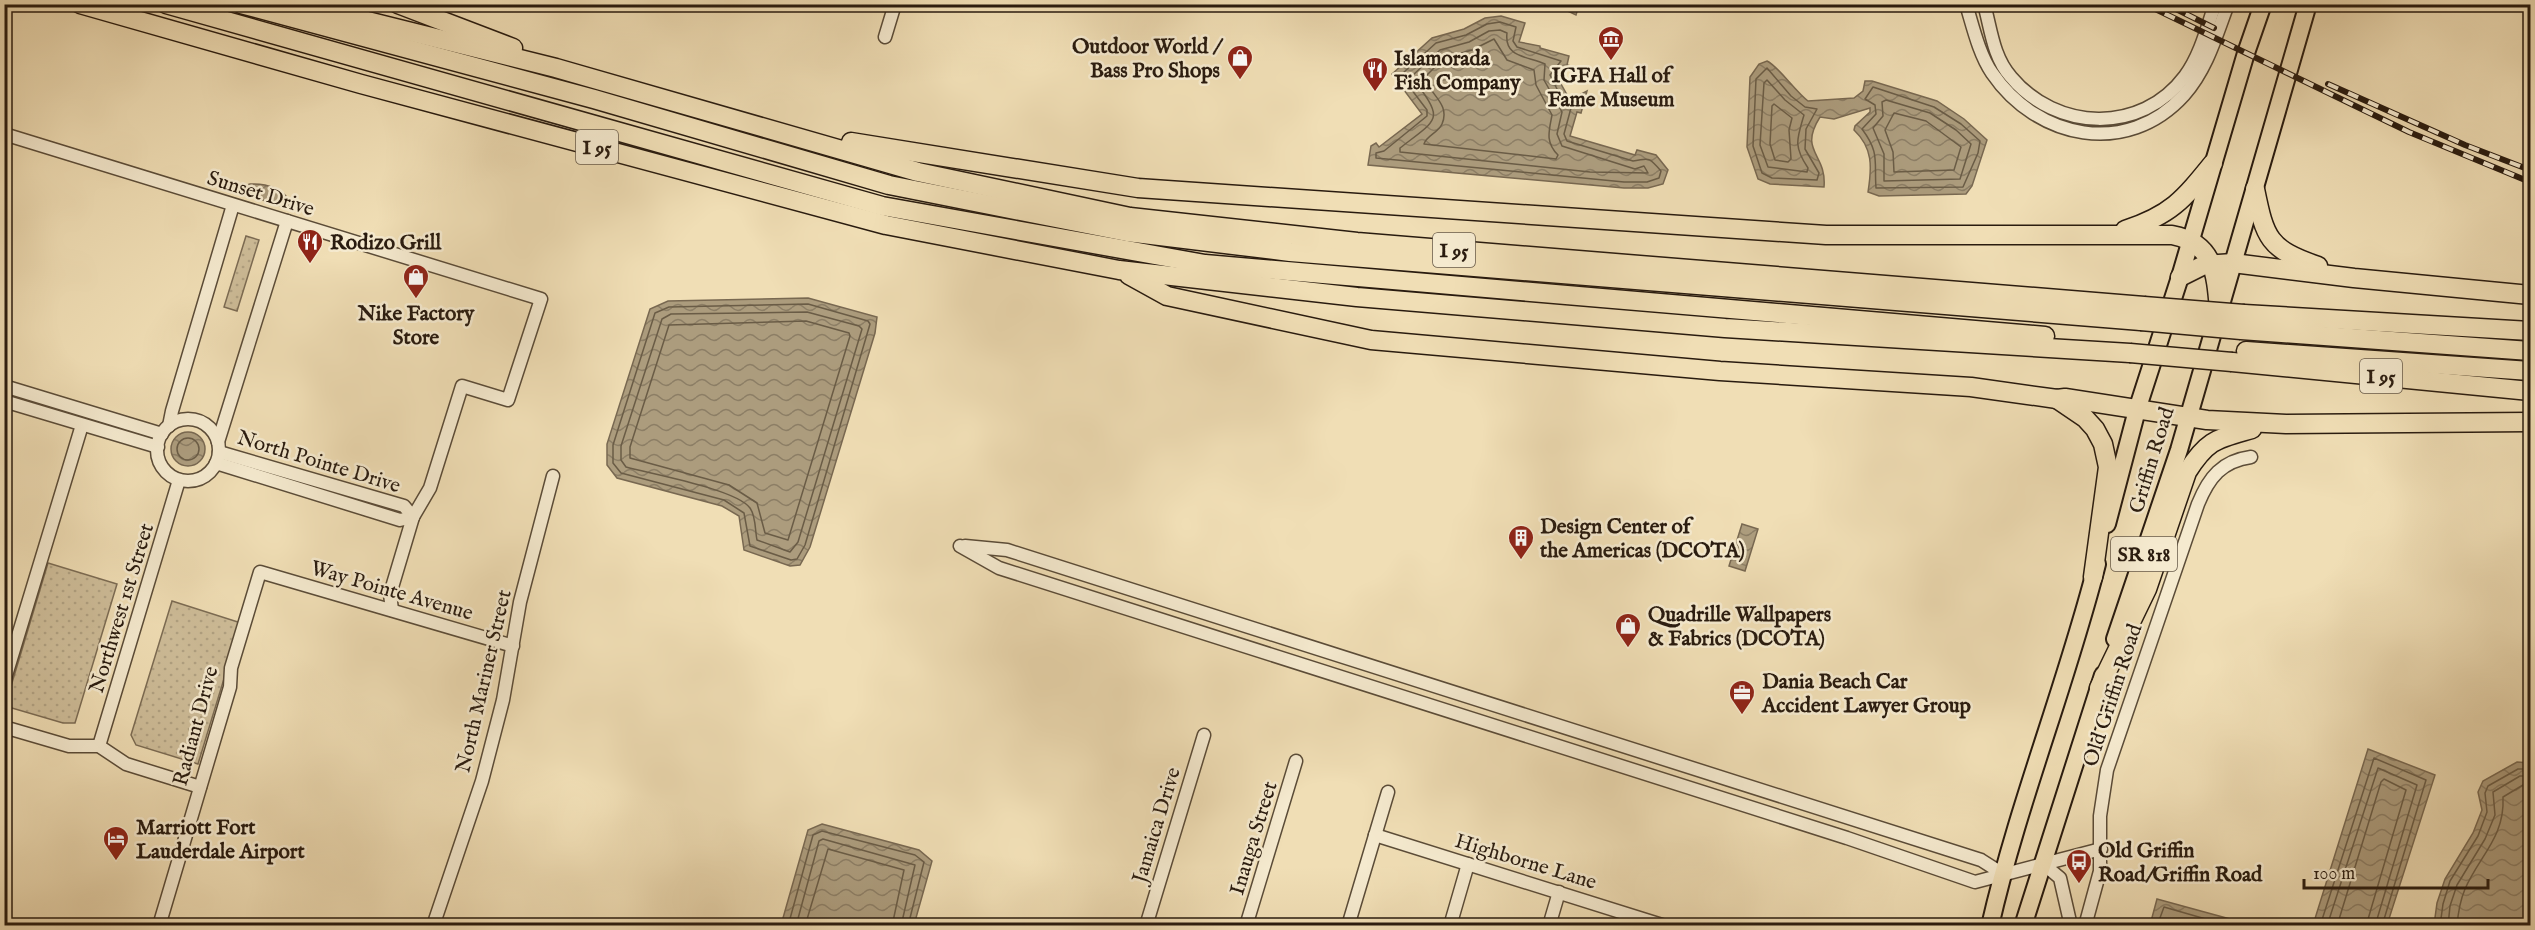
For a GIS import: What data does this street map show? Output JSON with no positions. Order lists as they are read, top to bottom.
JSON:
{
  "streets": {
    "highway": ["I 95"],
    "main road": ["Griffin Road", "SR 818"],
    "street": [
      "Sunset Drive",
      "North Pointe Drive",
      "Way Pointe Avenue",
      "Northwest 1st Street",
      "North Mariner Street",
      "Old Griffin Road",
      "Radiant Drive",
      "Jamaica Drive",
      "Inauga Street",
      "Highborne Lane"
    ]
  },
  "crossings": [
    ["Sunset Drive", "North Pointe Drive"],
    ["North Pointe Drive", "Northwest 1st Street"],
    ["Way Pointe Avenue", "North Mariner Street"],
    ["Way Pointe Avenue", "Radiant Drive"]
  ],
  "places": {
    "museum": ["IGFA Hall of Fame Museum"],
    "shop": ["Outdoor World / Bass Pro Shops", "Nike Factory Store", "Quadrille Wallpapers & Fabrics (DCOTA)"],
    "restaurant": ["Islamorada Fish Company", "Rodizo Grill"],
    "building": ["Design Center of the Americas (DCOTA)"],
    "office": ["Dania Beach Car Accident Lawyer Group"],
    "hotel": ["Marriott Fort Lauderdale Airport"],
    "bus stop": ["Old Griffin Road/Griffin Road"]
  },
  "scale_bar": "100 m"
}
